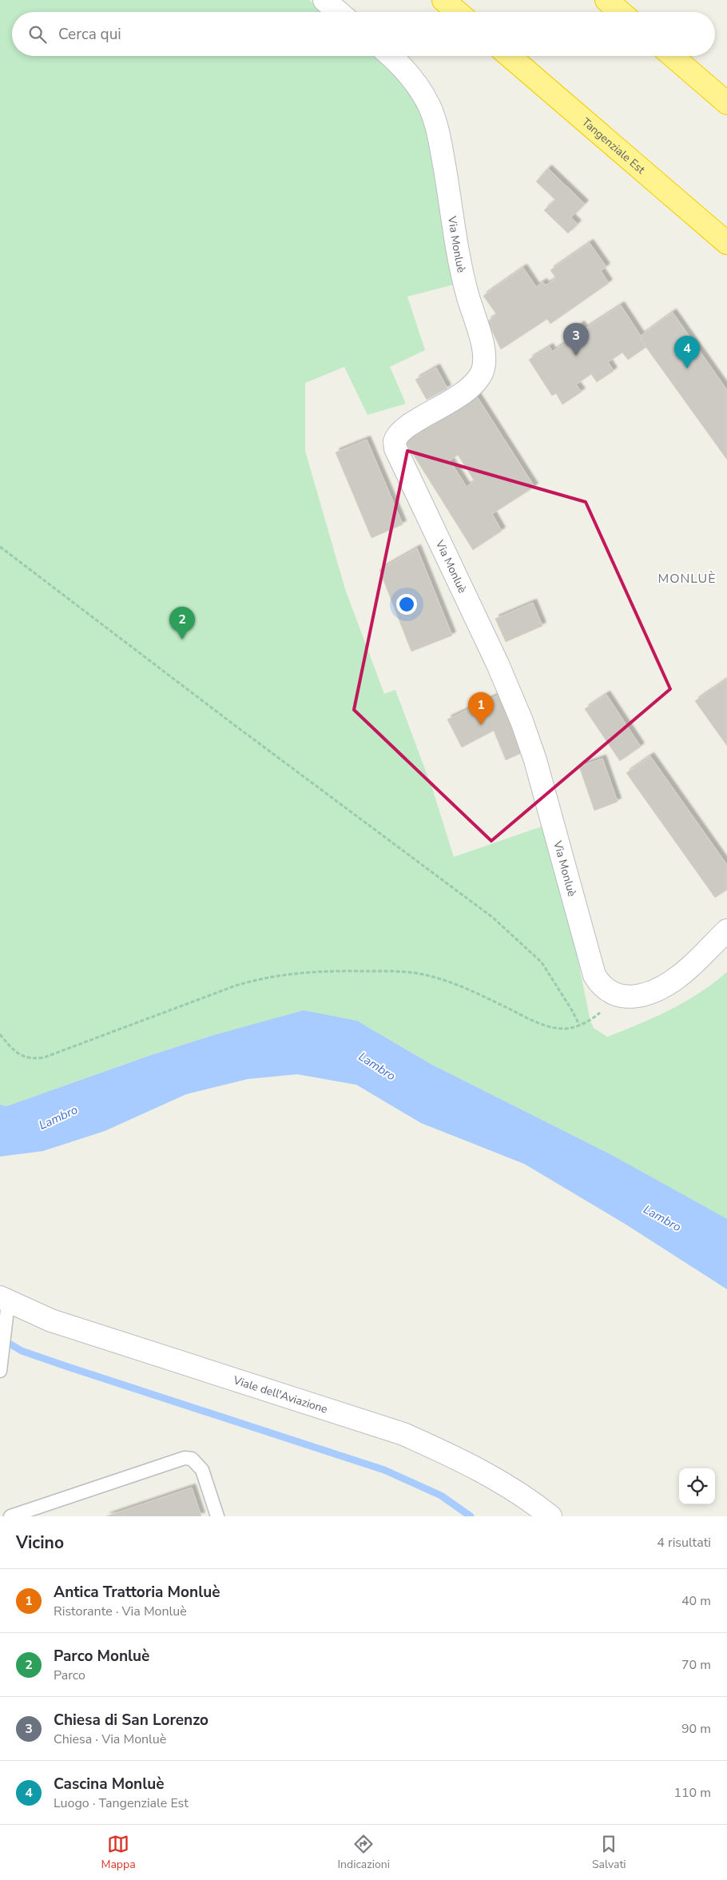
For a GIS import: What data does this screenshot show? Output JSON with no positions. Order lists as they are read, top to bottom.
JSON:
{
  "streets": {
    "highway": ["Tangenziale Est"],
    "street": ["Via Monluè", "Viale dell'Aviazione"]
  },
  "districts": ["MONLUÈ"],
  "water": ["Lambro"],
  "page": {
    "search": "Cerca qui",
    "pins": [
      "3",
      "4",
      "2",
      "1"
    ],
    "heading": ["Vicino", "4 risultati"],
    "list": [
      {
        "mark": "1",
        "name": "Antica Trattoria Monluè",
        "note": "Ristorante · Via Monluè",
        "value": "40 m"
      },
      {
        "mark": "2",
        "name": "Parco Monluè",
        "note": "Parco",
        "value": "70 m"
      },
      {
        "mark": "3",
        "name": "Chiesa di San Lorenzo",
        "note": "Chiesa · Via Monluè",
        "value": "90 m"
      },
      {
        "mark": "4",
        "name": "Cascina Monluè",
        "note": "Luogo · Tangenziale Est",
        "value": "110 m"
      }
    ],
    "nav": ["Mappa", "Indicazioni", "Salvati"]
  }
}
